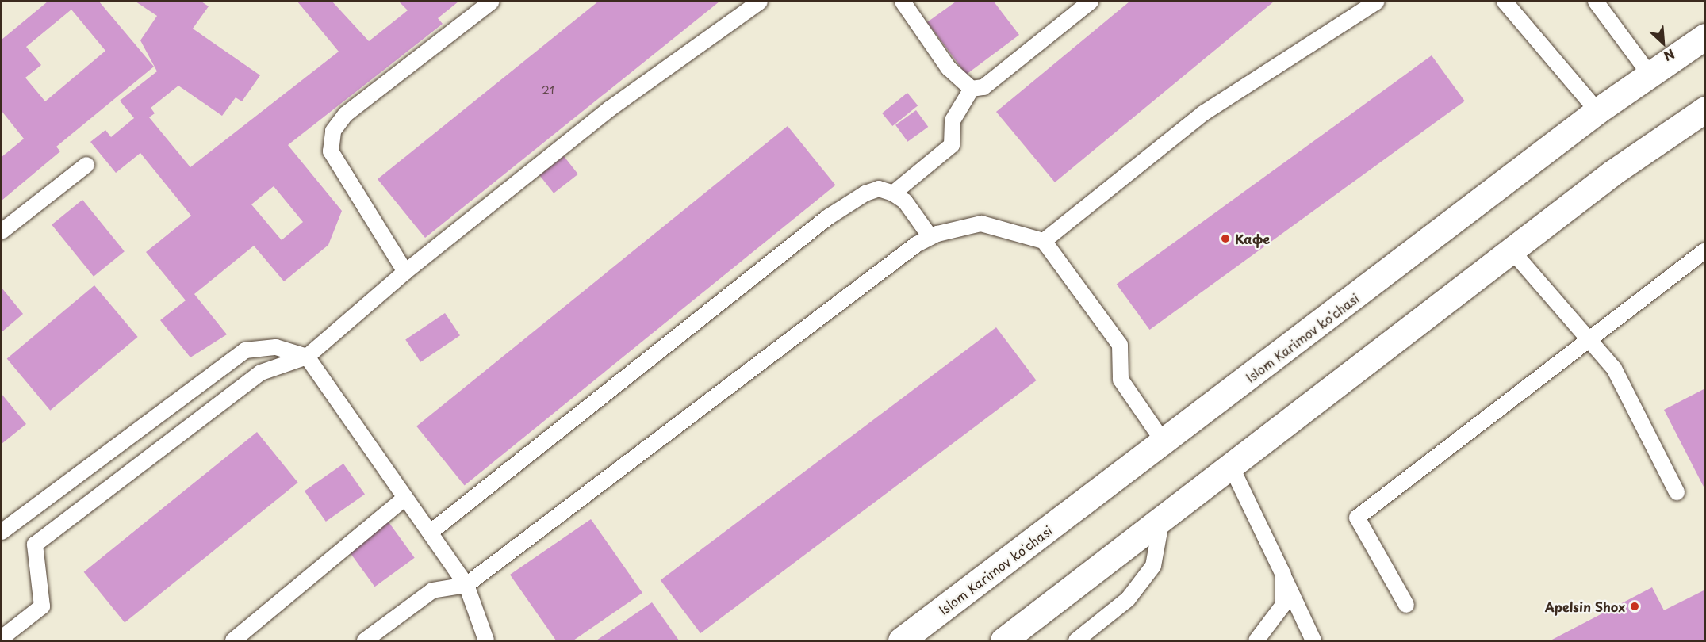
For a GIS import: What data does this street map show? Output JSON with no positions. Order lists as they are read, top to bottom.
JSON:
{
  "streets": {
    "main road": ["Islom Karimov koʻchasi"]
  },
  "places": ["Кафе", "Apelsin Shox"],
  "house_numbers": ["21"],
  "north": "bottom right"
}
